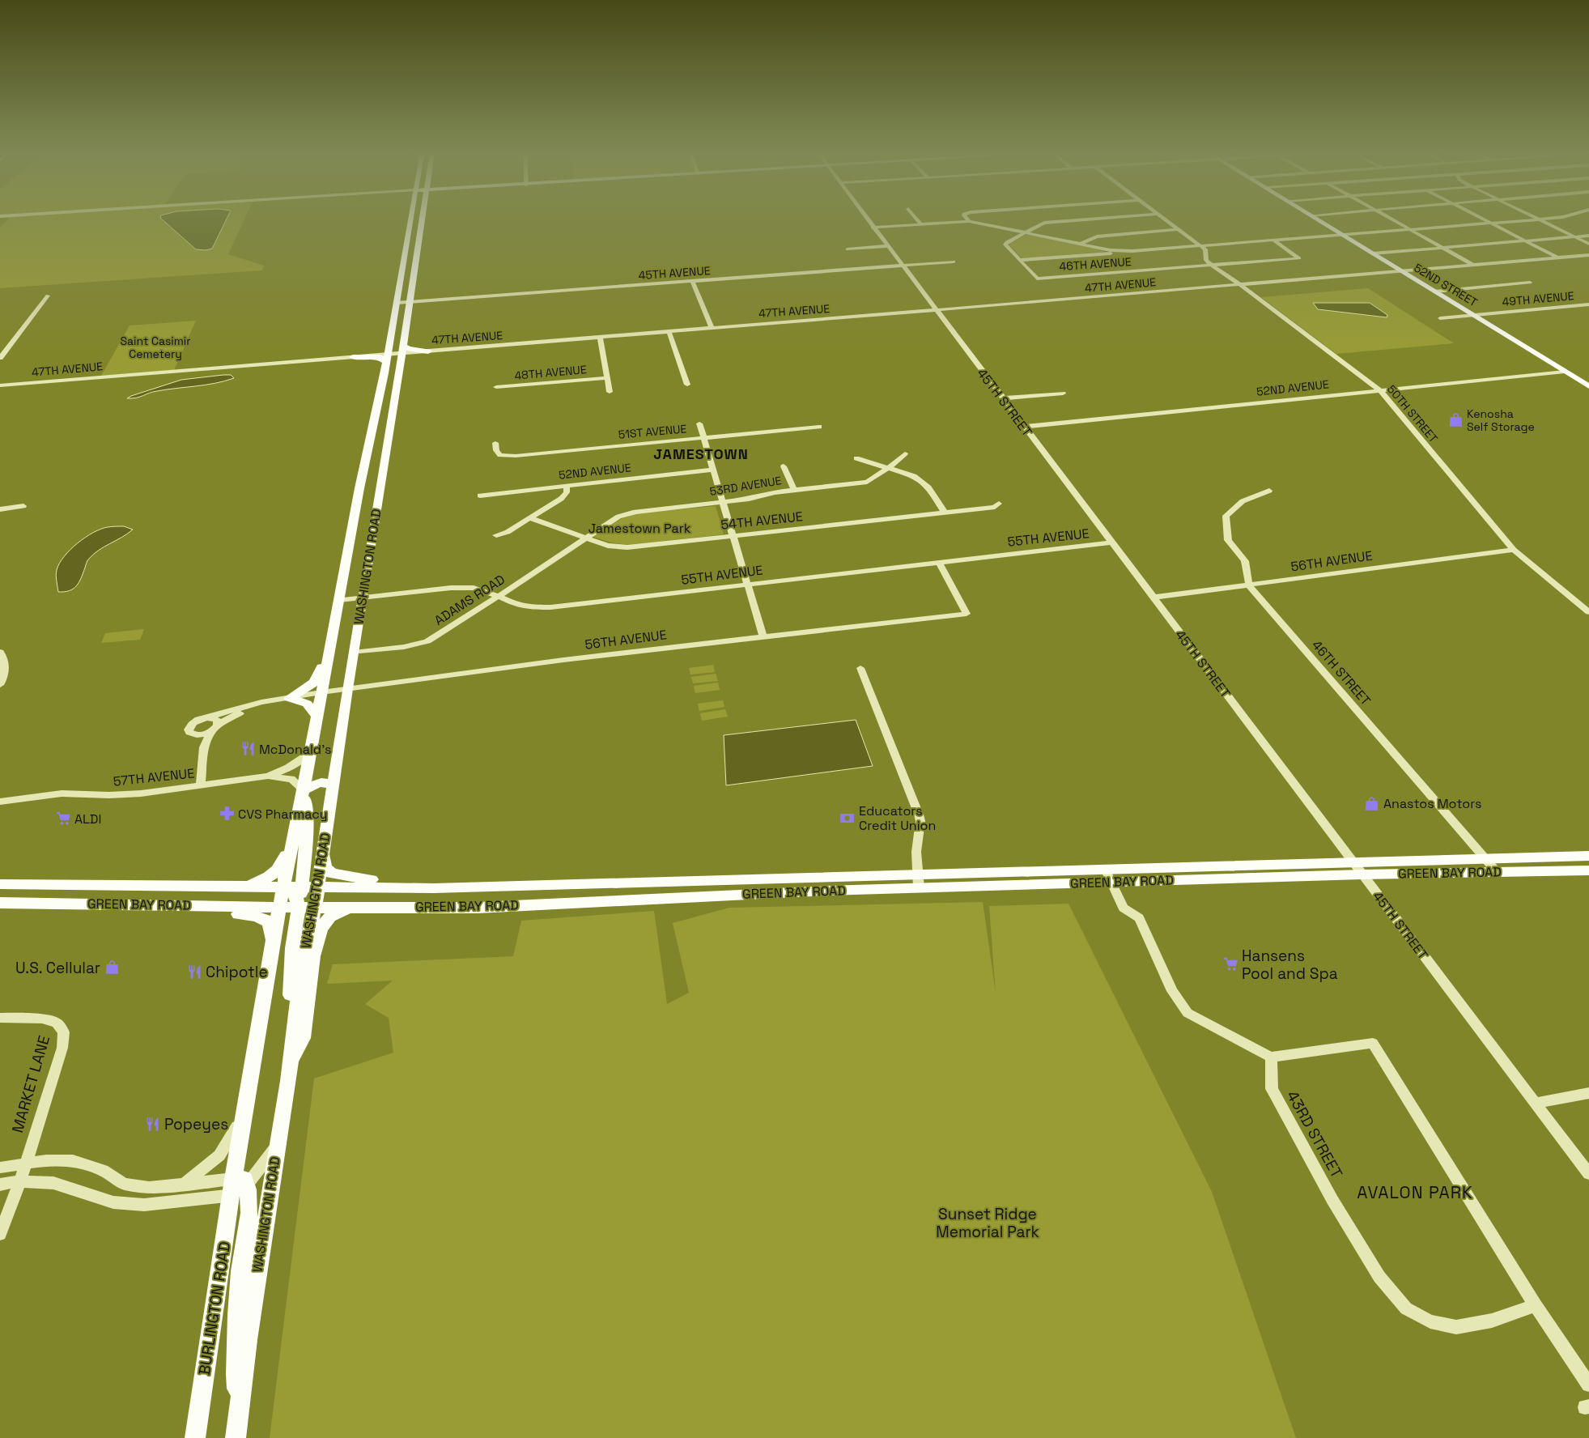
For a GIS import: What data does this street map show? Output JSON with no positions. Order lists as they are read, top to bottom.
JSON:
{
  "streets": {
    "main road": [
      "52ND STREET",
      "WASHINGTON ROAD",
      "GREEN BAY ROAD",
      "BURLINGTON ROAD"
    ],
    "street": [
      "46TH AVENUE",
      "45TH AVENUE",
      "47TH AVENUE",
      "49TH AVENUE",
      "48TH AVENUE",
      "52ND AVENUE",
      "45TH STREET",
      "50TH STREET",
      "51ST AVENUE",
      "53RD AVENUE",
      "54TH AVENUE",
      "55TH AVENUE",
      "56TH AVENUE",
      "ADAMS ROAD",
      "46TH STREET",
      "57TH AVENUE",
      "MARKET LANE",
      "43RD STREET"
    ]
  },
  "crossings": [
    ["45TH AVENUE", "45TH STREET"],
    ["45TH AVENUE", "WASHINGTON ROAD"],
    ["47TH AVENUE", "52ND STREET"],
    ["47TH AVENUE", "45TH STREET"],
    ["47TH AVENUE", "50TH STREET"],
    ["52ND STREET", "49TH AVENUE"],
    ["52ND STREET", "52ND AVENUE"],
    ["52ND AVENUE", "45TH STREET"],
    ["52ND AVENUE", "50TH STREET"],
    ["45TH STREET", "55TH AVENUE"],
    ["45TH STREET", "56TH AVENUE"],
    ["45TH STREET", "GREEN BAY ROAD"],
    ["50TH STREET", "56TH AVENUE"],
    ["53RD AVENUE", "54TH AVENUE"],
    ["53RD AVENUE", "ADAMS ROAD"],
    ["54TH AVENUE", "ADAMS ROAD"],
    ["55TH AVENUE", "56TH AVENUE"],
    ["55TH AVENUE", "WASHINGTON ROAD"],
    ["55TH AVENUE", "ADAMS ROAD"],
    ["56TH AVENUE", "WASHINGTON ROAD"],
    ["56TH AVENUE", "46TH STREET"],
    ["WASHINGTON ROAD", "ADAMS ROAD"],
    ["WASHINGTON ROAD", "57TH AVENUE"],
    ["WASHINGTON ROAD", "GREEN BAY ROAD"],
    ["WASHINGTON ROAD", "BURLINGTON ROAD"],
    ["46TH STREET", "GREEN BAY ROAD"]
  ],
  "districts": ["JAMESTOWN", "AVALON PARK"],
  "parks": ["Saint Casimir Cemetery", "Jamestown Park", "Sunset Ridge Memorial Park"],
  "places": {
    "shop": ["Kenosha Self Storage", "Anastos Motors", "U.S. Cellular"],
    "restaurant": ["McDonald's", "Chipotle", "Popeyes"],
    "pharmacy": ["CVS Pharmacy"],
    "bank": ["Educators Credit Union"],
    "supermarket": ["ALDI", "Hansens Pool and Spa"]
  }
}
